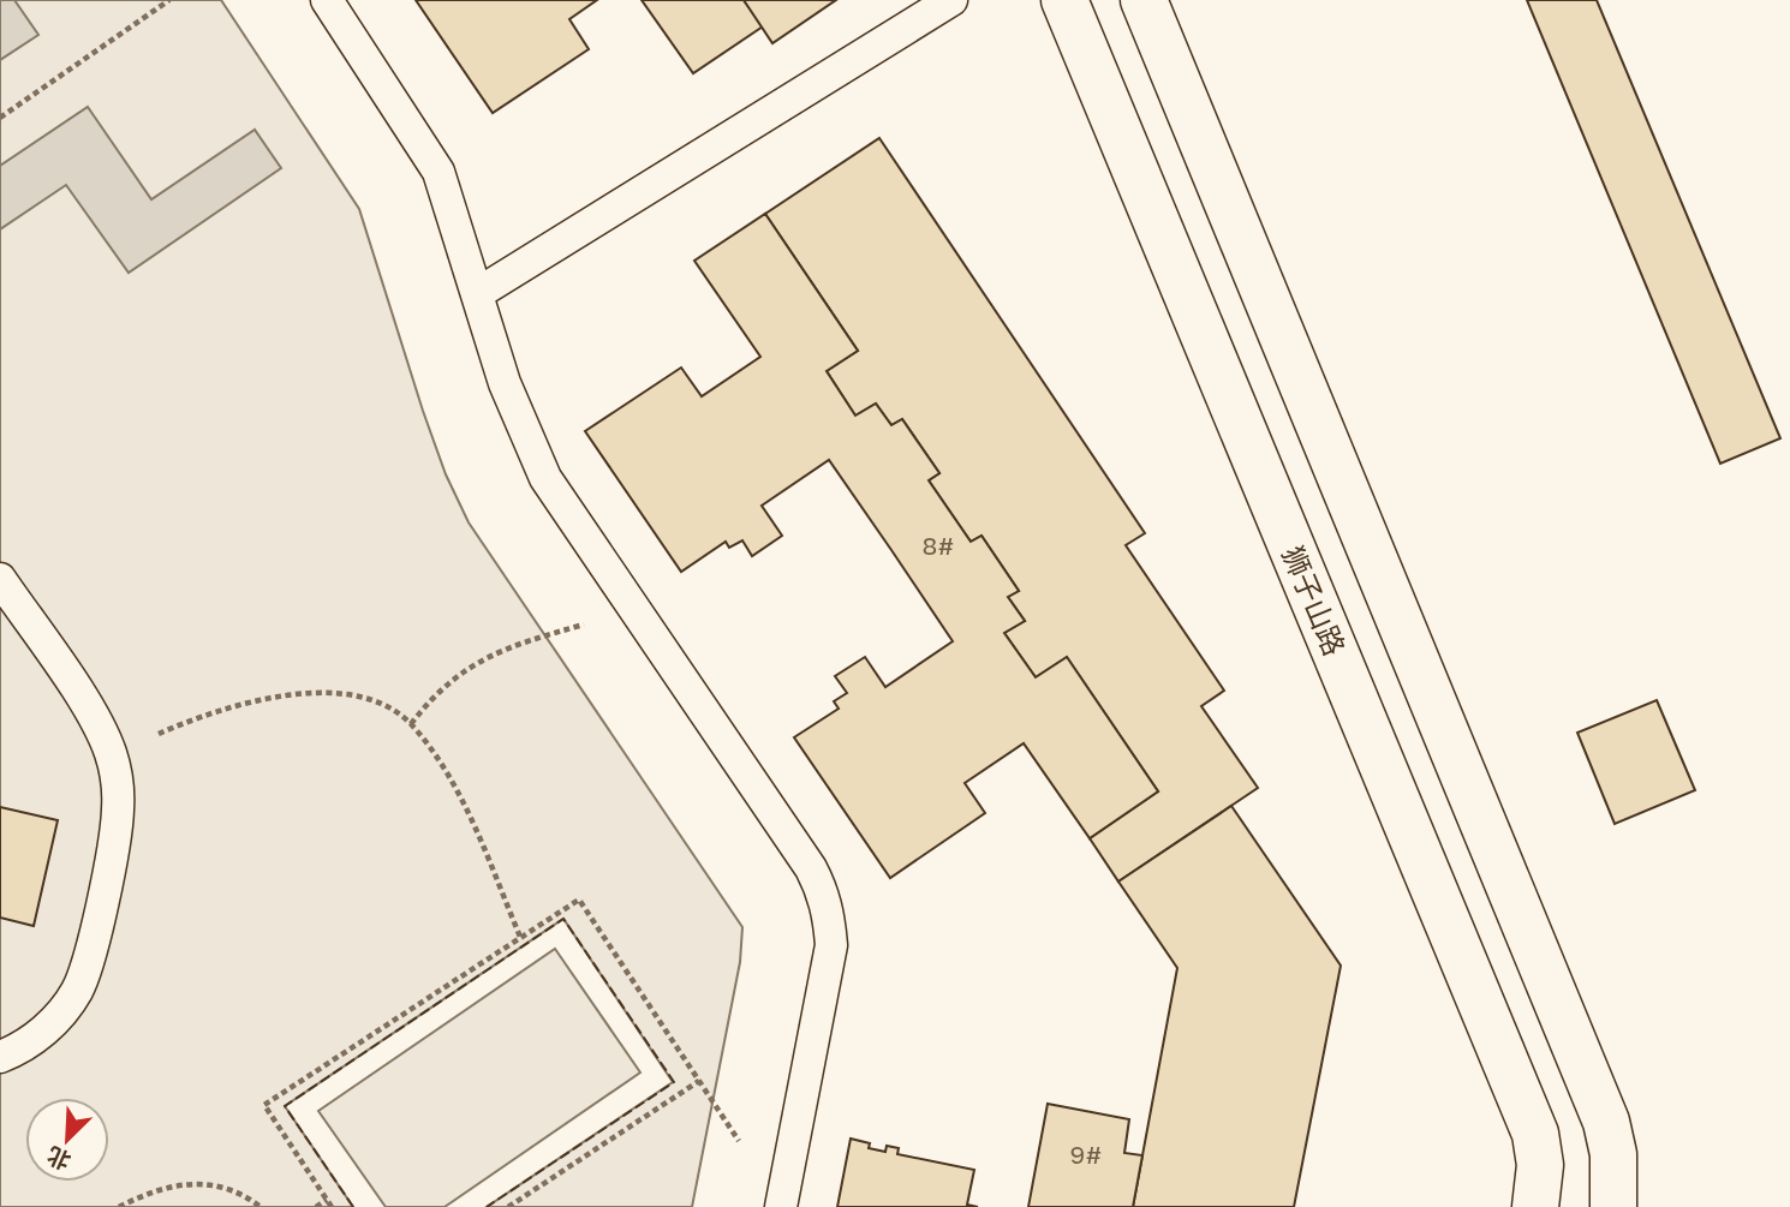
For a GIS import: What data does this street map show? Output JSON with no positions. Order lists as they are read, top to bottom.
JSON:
{
  "streets": {
    "street": ["狮子山路"]
  },
  "house_numbers": ["8#", "9#"],
  "north": "bottom left"
}
